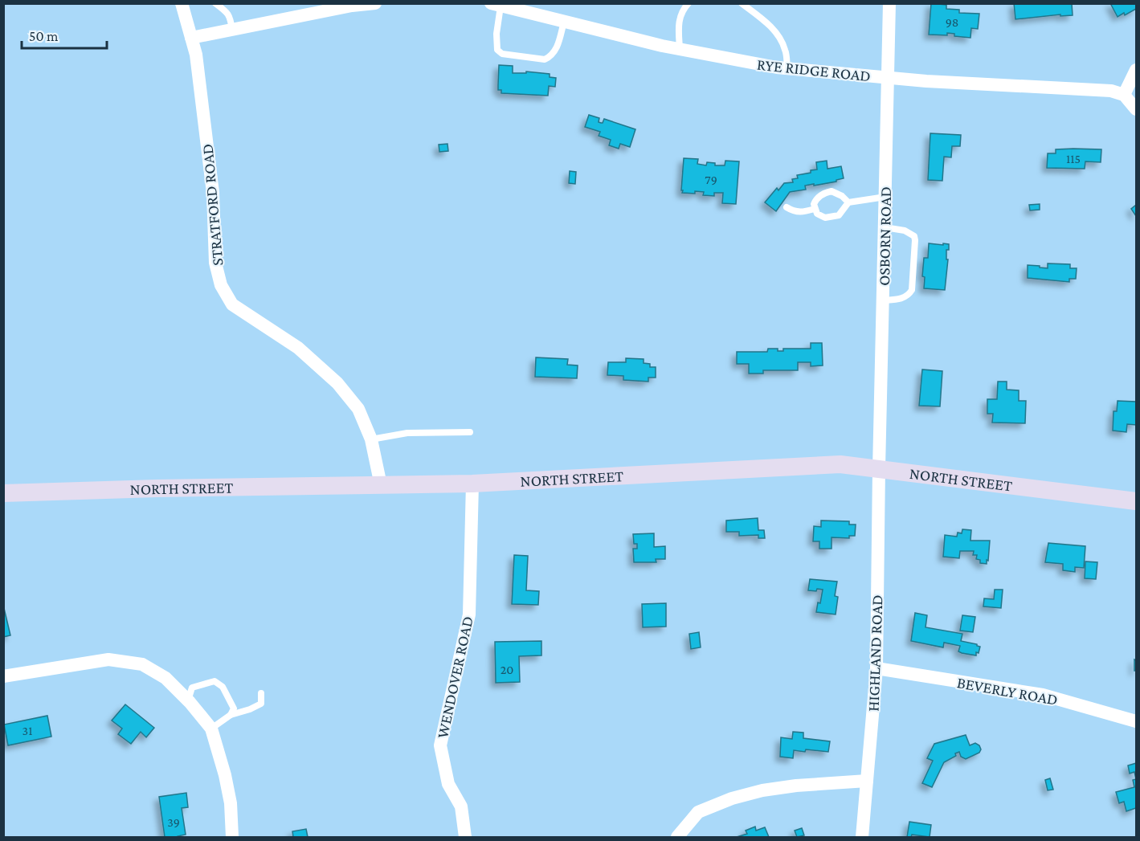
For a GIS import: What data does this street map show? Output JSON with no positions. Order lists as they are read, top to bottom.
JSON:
{
  "streets": {
    "main road": ["NORTH STREET"],
    "street": [
      "RYE RIDGE ROAD",
      "STRATFORD ROAD",
      "OSBORN ROAD",
      "HIGHLAND ROAD",
      "WENDOVER ROAD",
      "BEVERLY ROAD"
    ]
  },
  "crossings": [
    ["RYE RIDGE ROAD", "OSBORN ROAD"],
    ["STRATFORD ROAD", "NORTH STREET"],
    ["OSBORN ROAD", "NORTH STREET"],
    ["OSBORN ROAD", "HIGHLAND ROAD"],
    ["NORTH STREET", "HIGHLAND ROAD"],
    ["NORTH STREET", "WENDOVER ROAD"],
    ["HIGHLAND ROAD", "BEVERLY ROAD"]
  ],
  "house_numbers": [
    "98",
    "115",
    "79",
    "20",
    "31",
    "39"
  ],
  "scale_bar": "50 m"
}
